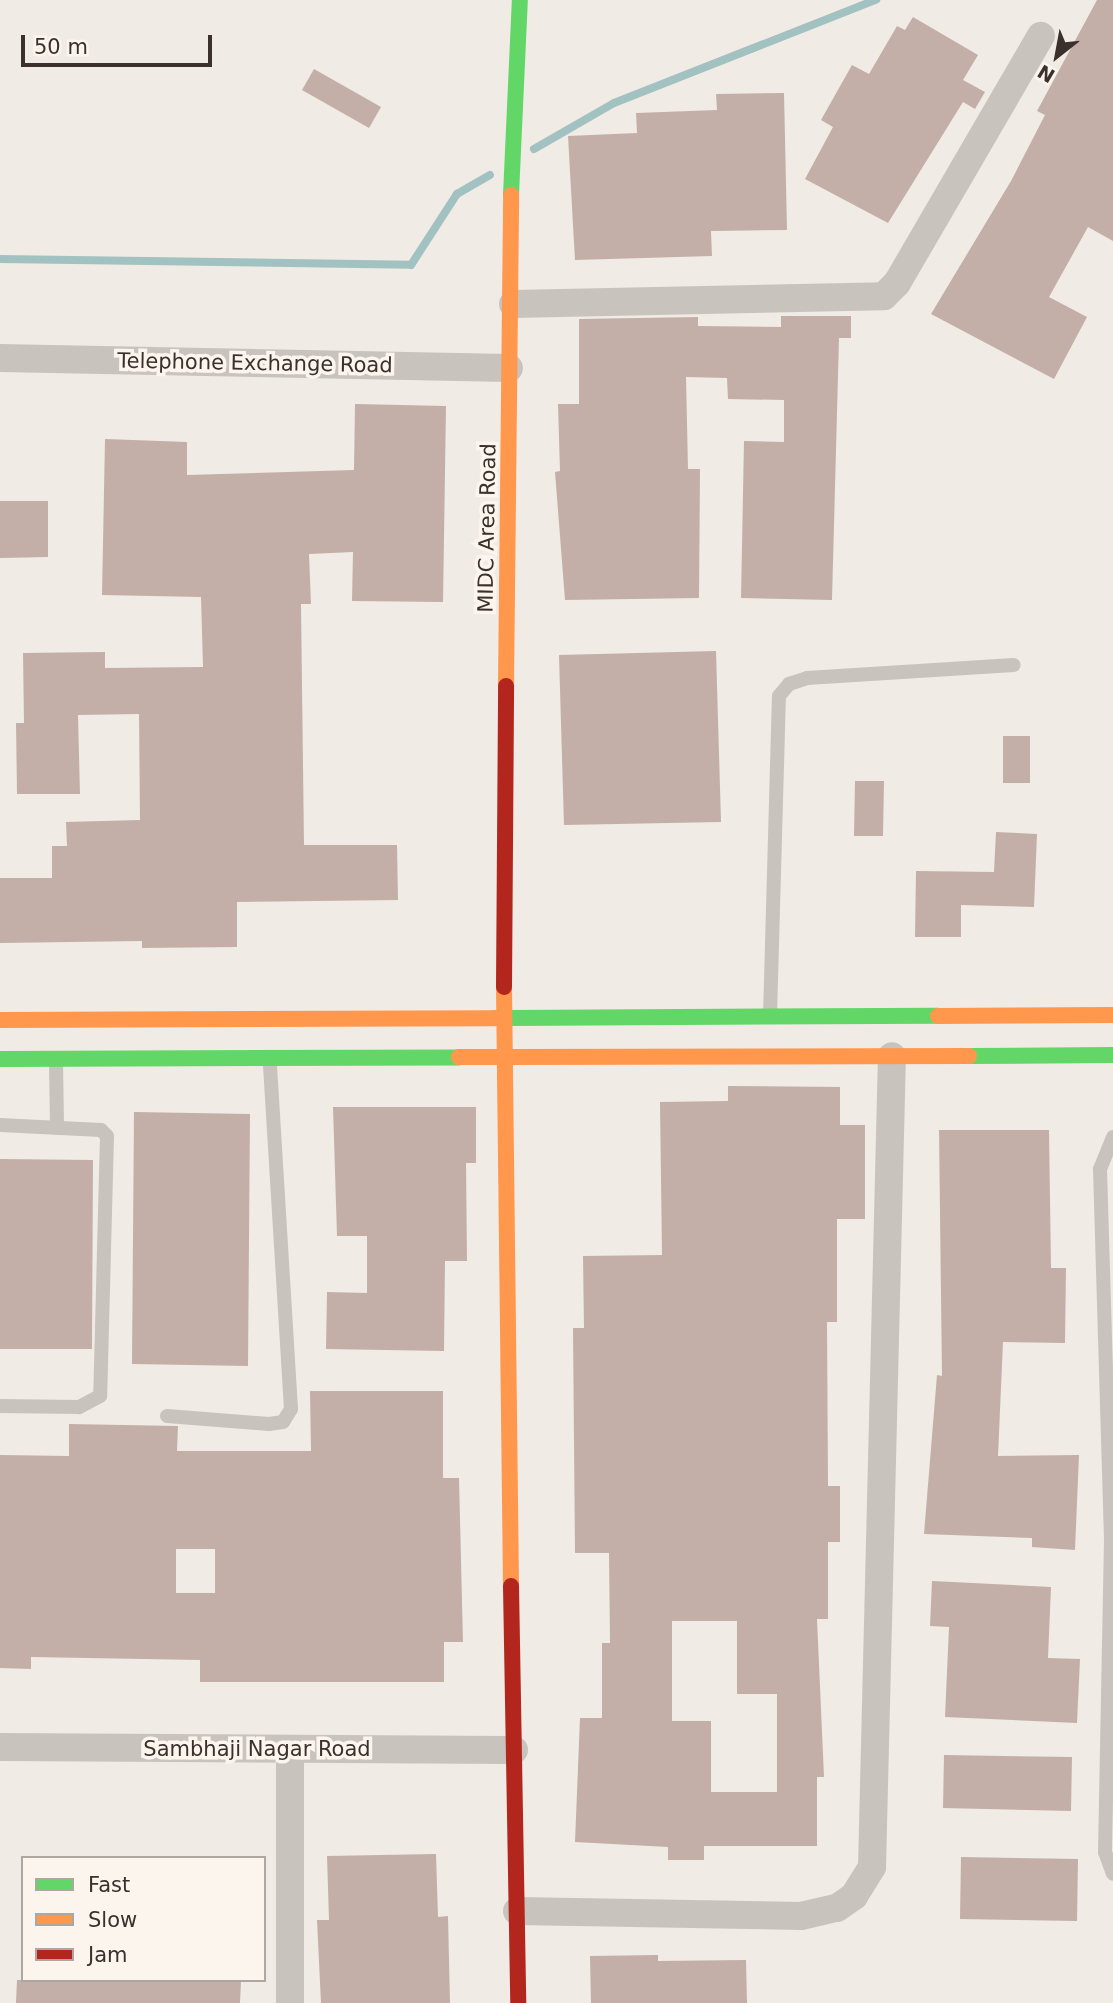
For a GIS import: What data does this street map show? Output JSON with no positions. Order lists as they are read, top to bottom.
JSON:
{
  "streets": {
    "street": ["Telephone Exchange Road", "MIDC Area Road", "Sambhaji Nagar Road"]
  },
  "crossings": [
    ["Telephone Exchange Road", "MIDC Area Road"],
    ["MIDC Area Road", "Sambhaji Nagar Road"]
  ],
  "legend": ["Fast", "Slow", "Jam"],
  "scale_bar": "50 m",
  "north": "bottom left"
}
